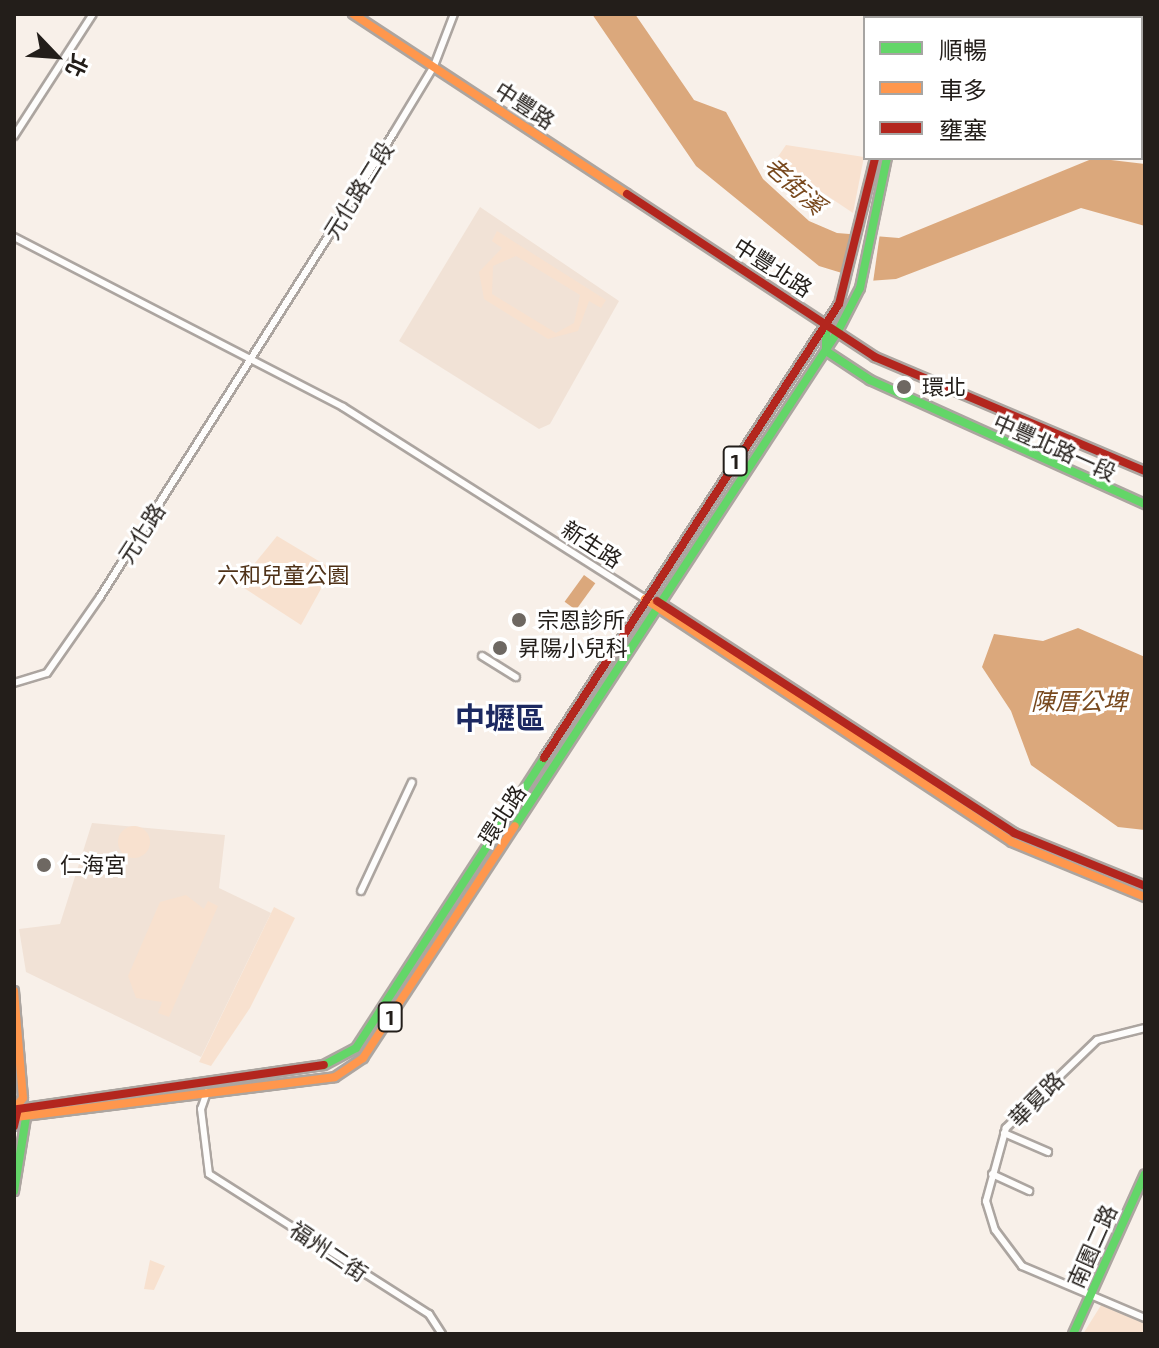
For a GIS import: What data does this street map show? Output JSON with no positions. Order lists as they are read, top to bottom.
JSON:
{
  "streets": {
    "main road": [
      "中豐路",
      "中豐北路",
      "中豐北路一段",
      "1",
      "新生路",
      "環北路",
      "南園二路"
    ],
    "street": [
      "元化路二段",
      "元化路",
      "華夏路",
      "福州二街"
    ]
  },
  "crossings": [
    ["中豐路", "元化路二段"],
    ["中豐路", "中豐北路"],
    ["元化路二段", "元化路"],
    ["元化路二段", "新生路"],
    ["中豐北路", "中豐北路一段"],
    ["中豐北路", "環北路"],
    ["中豐北路一段", "環北路"],
    ["元化路", "新生路"],
    ["新生路", "環北路"],
    ["環北路", "福州二街"],
    ["華夏路", "南園二路"]
  ],
  "districts": ["中壢區"],
  "water": ["老街溪", "陳厝公埤"],
  "parks": ["六和兒童公園"],
  "places": [
    "環北",
    "宗恩診所",
    "昇陽小兒科",
    "仁海宮"
  ],
  "legend": ["順暢", "車多", "壅塞"],
  "north": "bottom right"
}
